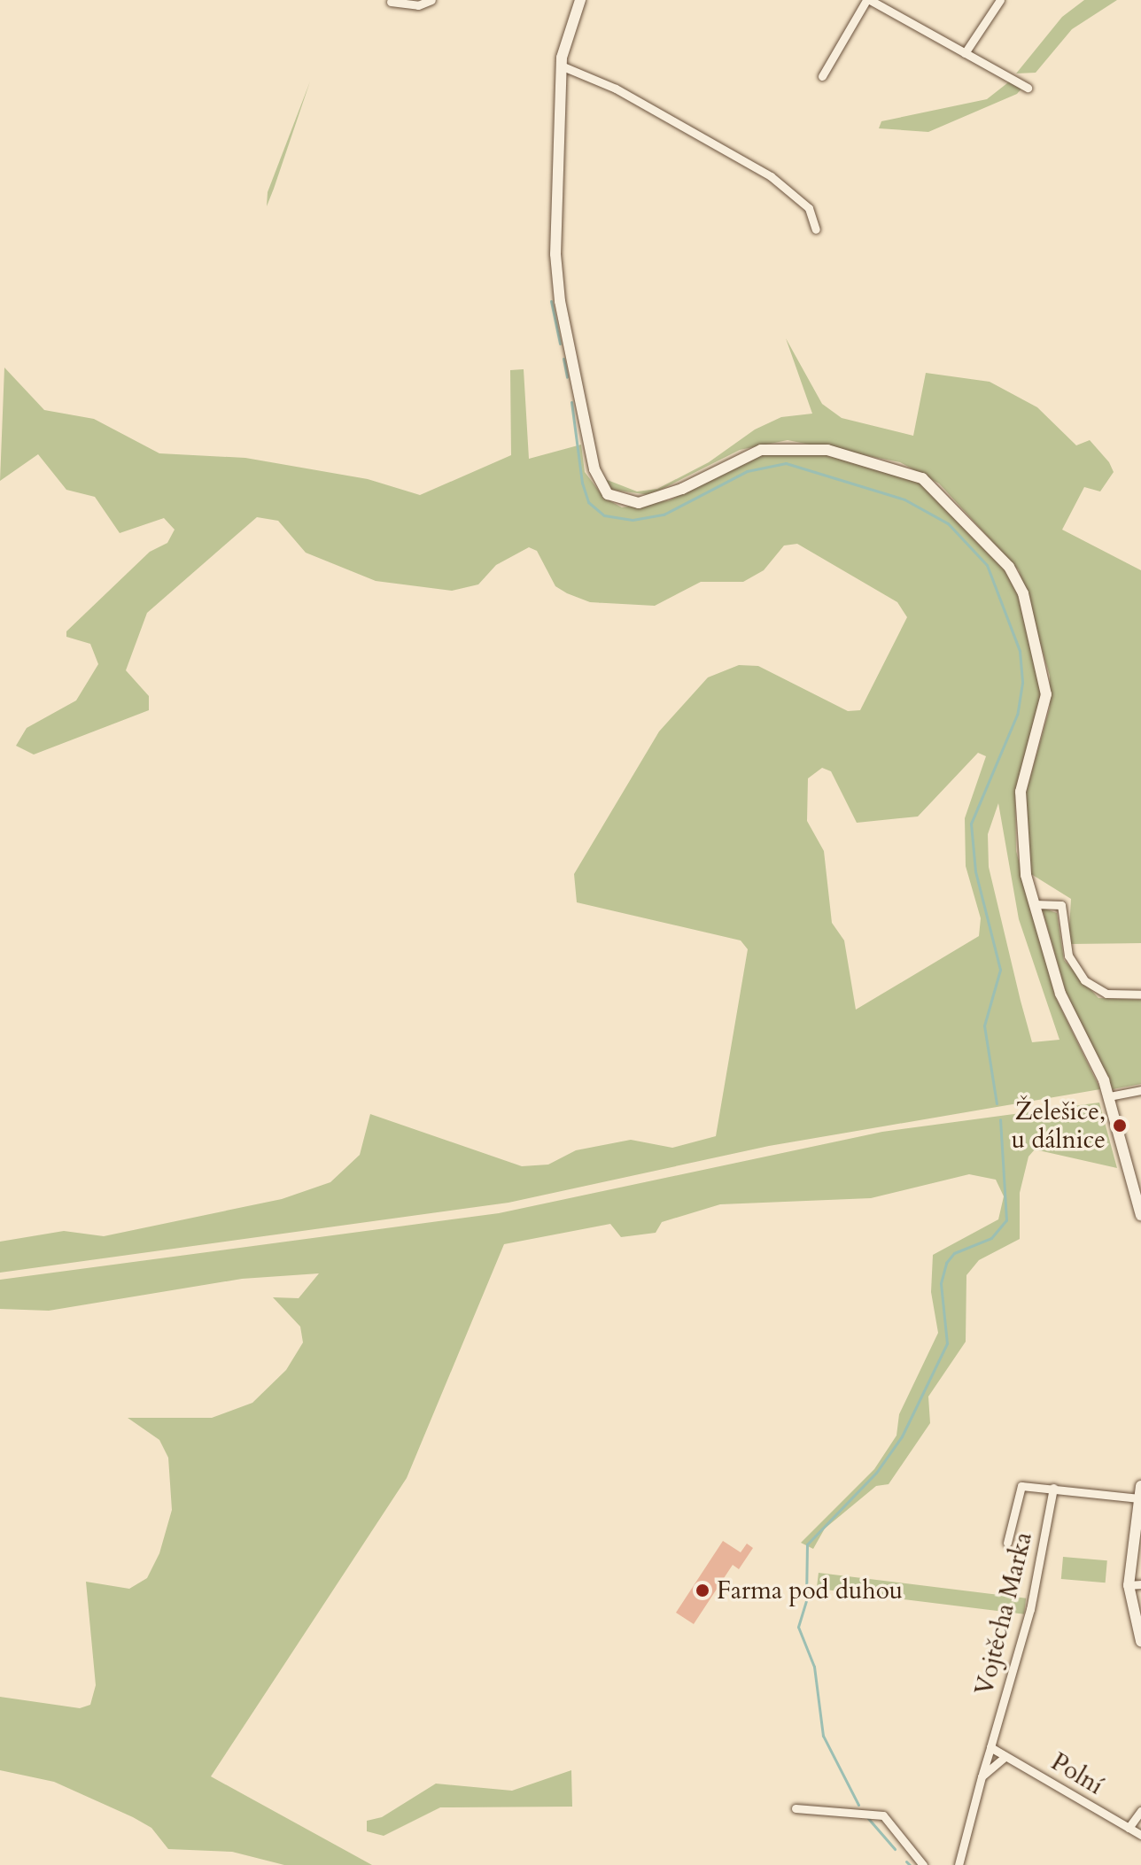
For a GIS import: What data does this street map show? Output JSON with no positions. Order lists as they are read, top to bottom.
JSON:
{
  "streets": {
    "street": ["Vojtěcha Marka", "Polní"]
  },
  "places": ["Želešice, u dálnice", "Farma pod duhou"]
}
